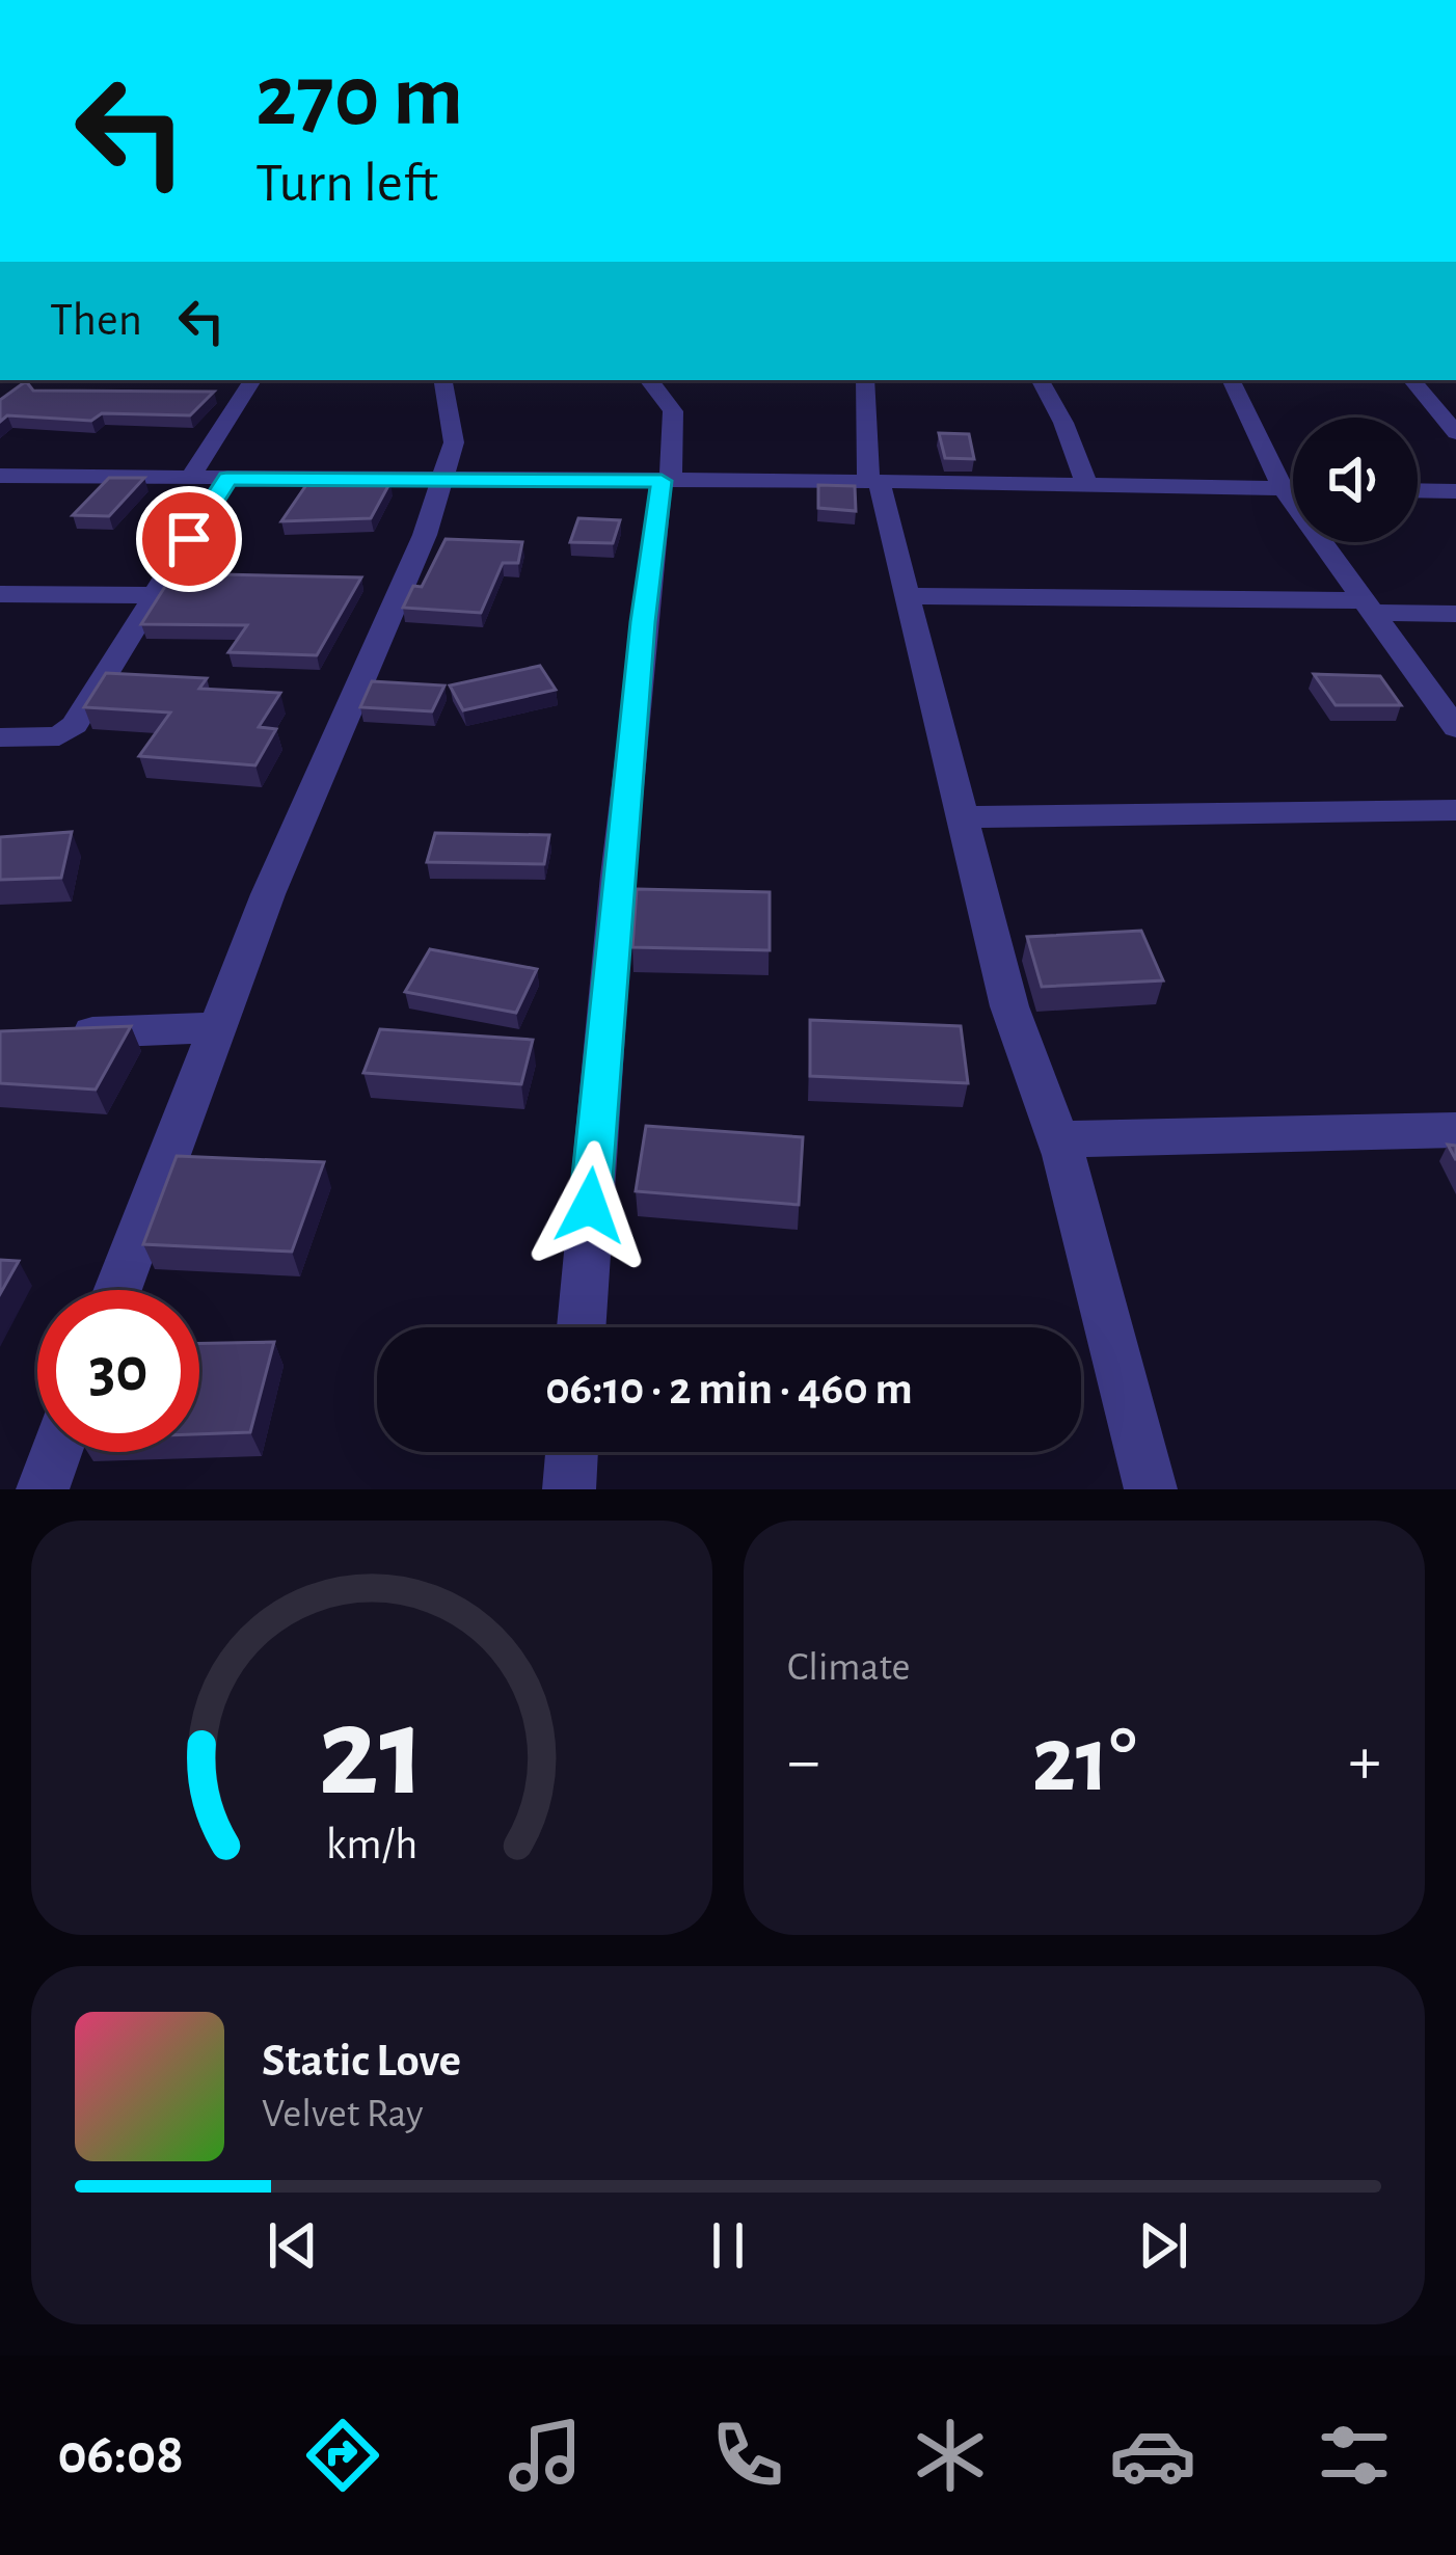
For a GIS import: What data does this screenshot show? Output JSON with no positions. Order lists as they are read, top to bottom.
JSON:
{
  "page": {
    "turn": ["270 m", "Turn left"],
    "then": "Then",
    "limit": "30",
    "trip": "06:10 · 2 min · 460 m",
    "tile": "Climate",
    "heat": ["−", "21°", "+"],
    "song": ["Static Love", "Velvet Ray"],
    "tabs": "06:08",
    "gauge": ["21", "km/h"]
  }
}
